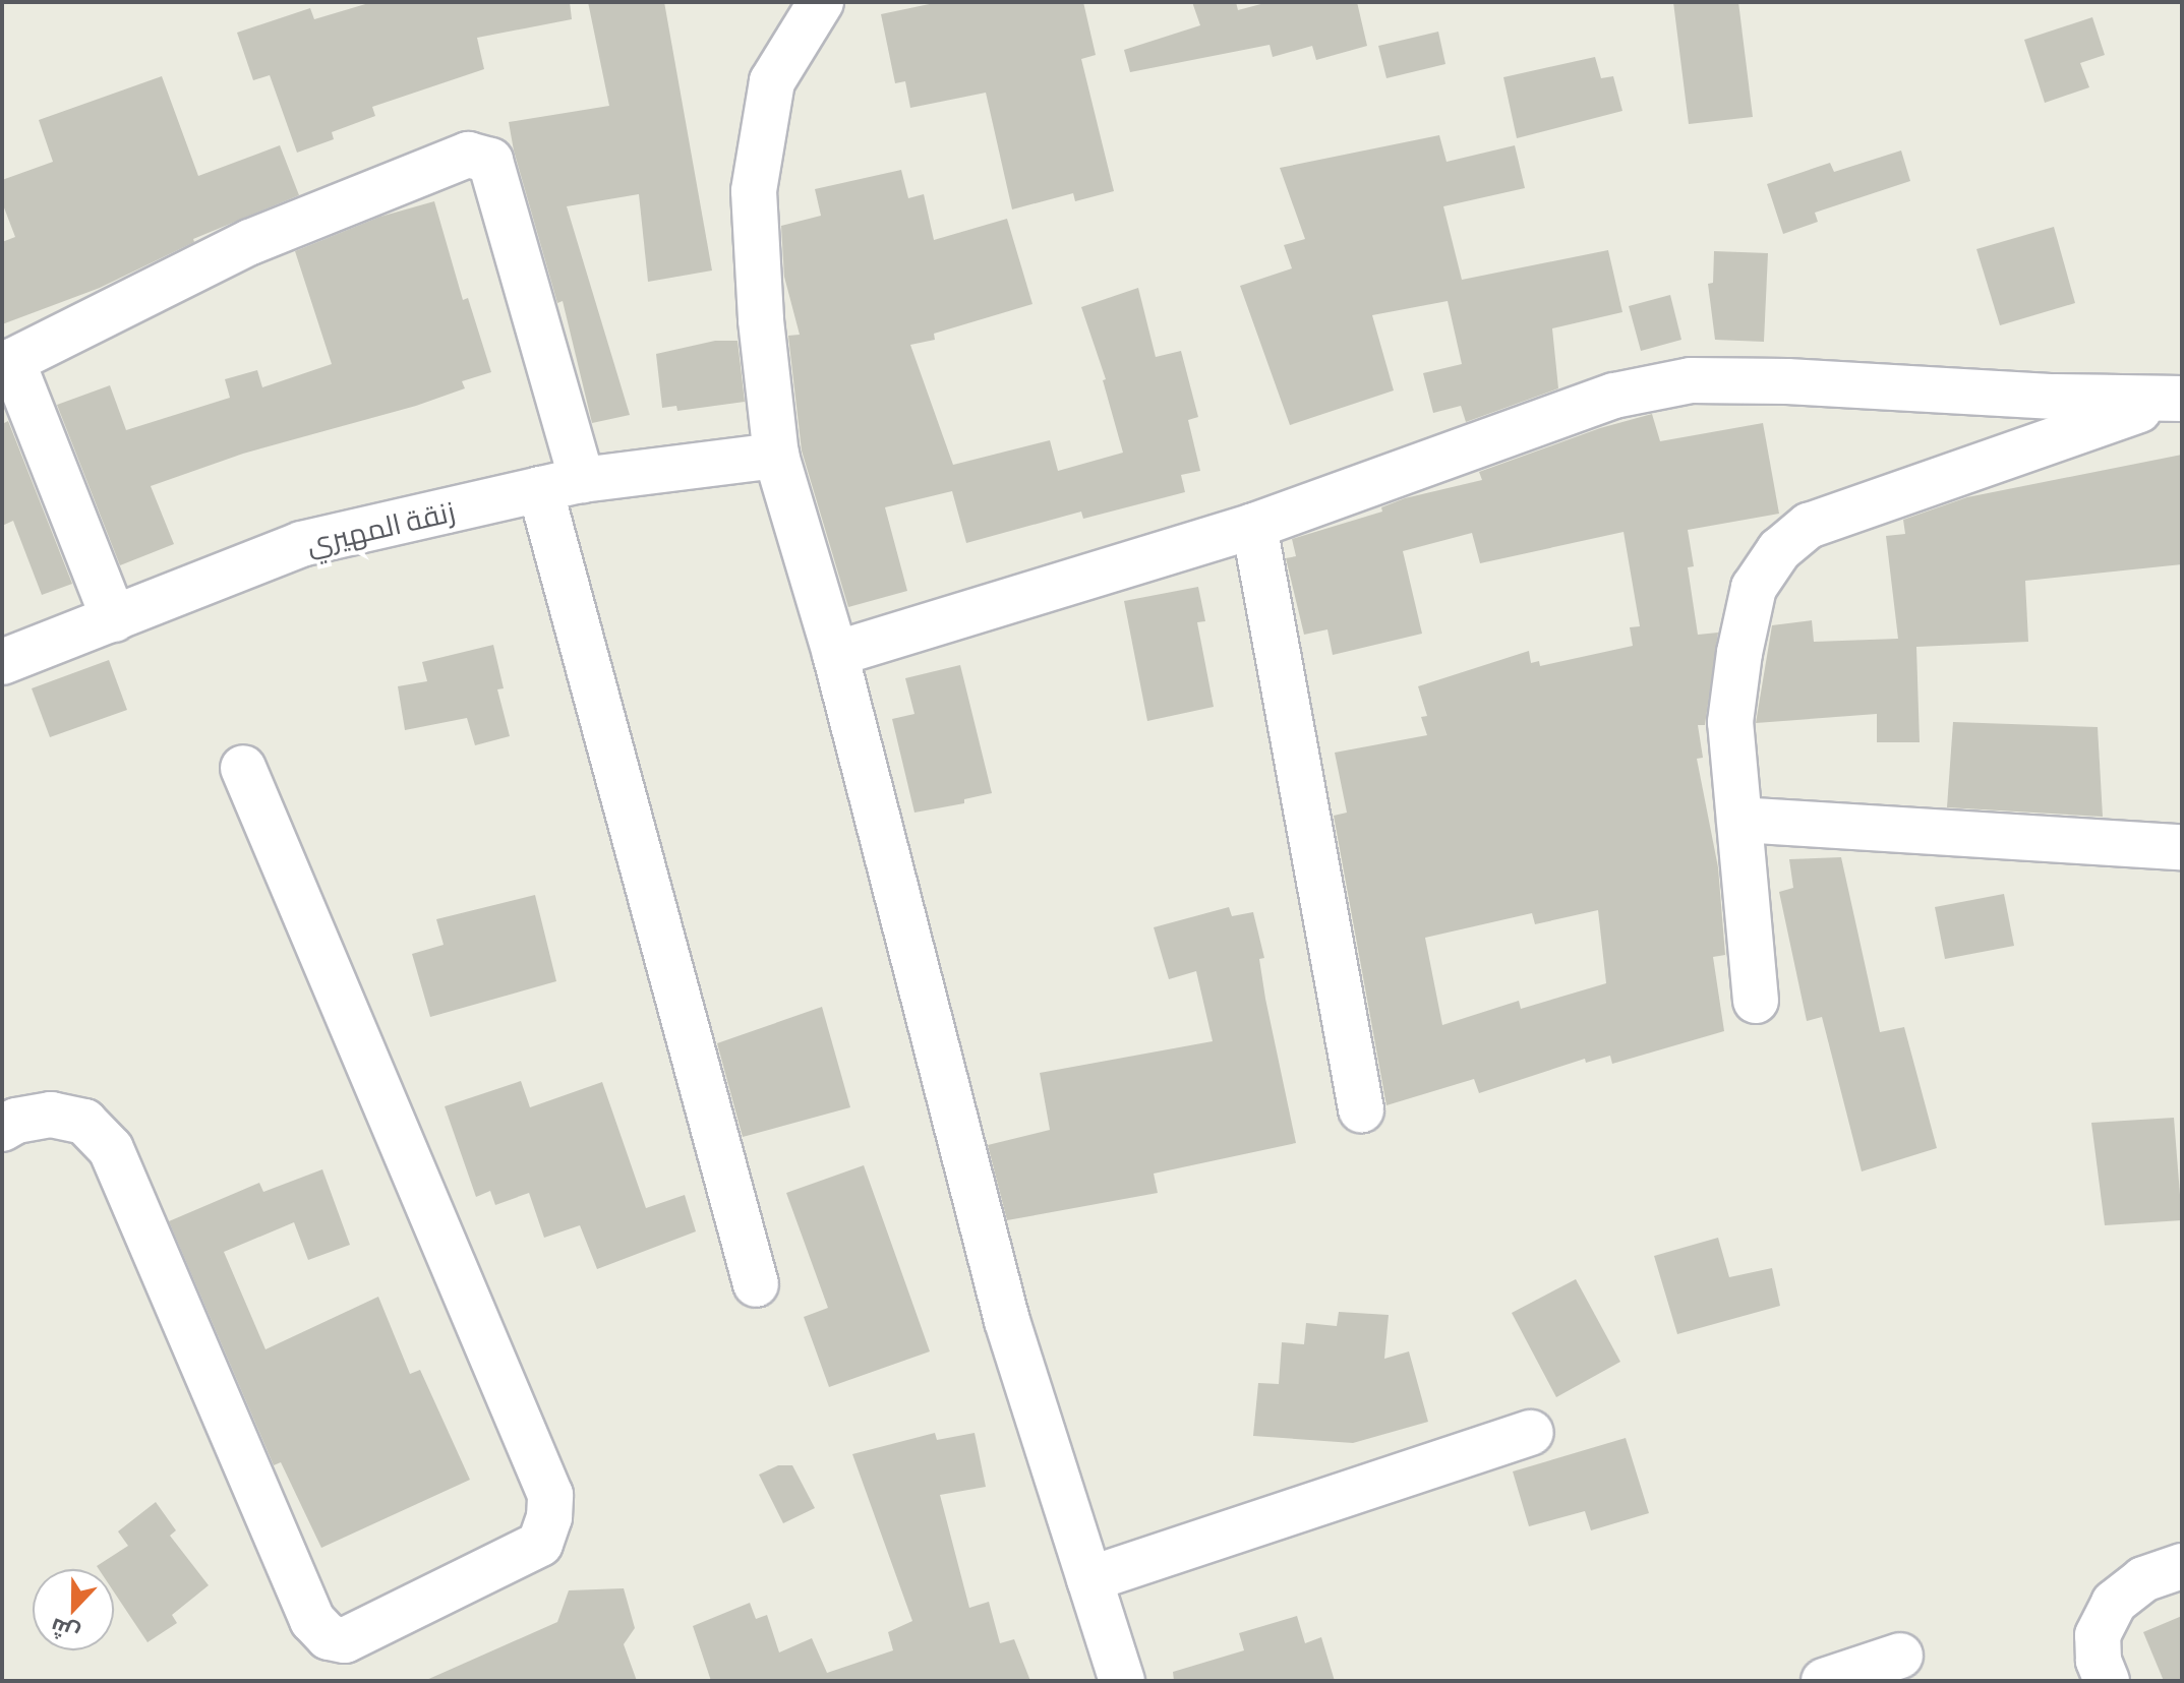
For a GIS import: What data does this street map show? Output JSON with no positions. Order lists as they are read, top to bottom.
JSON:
{
  "streets": {
    "street": ["زنقة المهيري"]
  },
  "north": "bottom"
}
